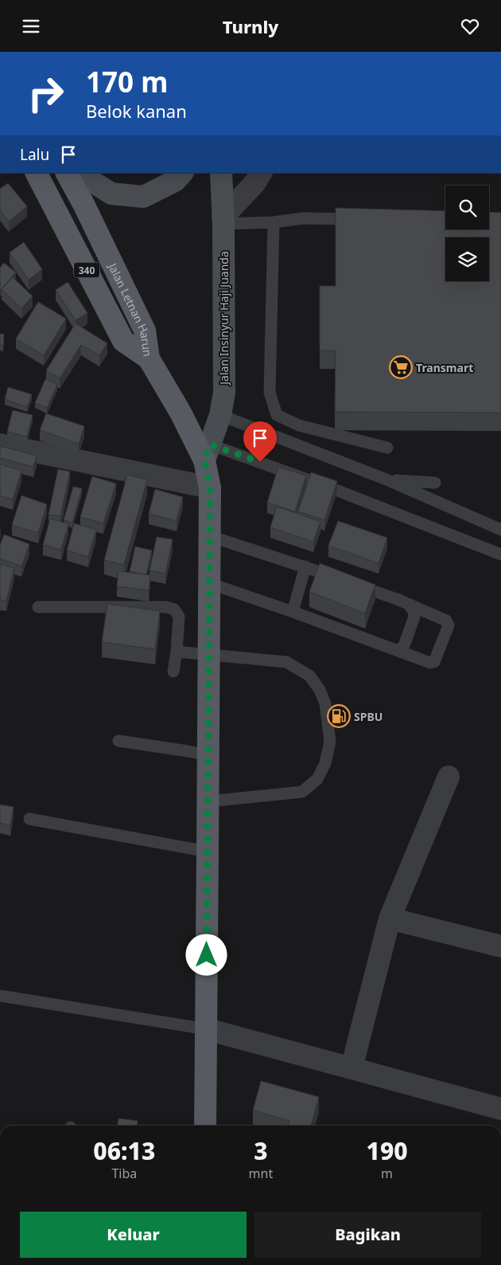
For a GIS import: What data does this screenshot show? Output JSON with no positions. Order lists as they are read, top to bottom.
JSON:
{
  "streets": {
    "main road": ["340", "Jalan Letnan Harun", "Jalan Insinyur Haji Juanda"]
  },
  "places": {
    "supermarket": ["Transmart"],
    "fuel station": ["SPBU"]
  },
  "page": {
    "header": "Turnly",
    "turn": ["170 m", "Belok kanan"],
    "then": "Lalu",
    "eta": [
      "06:13",
      "Tiba",
      "3",
      "mnt",
      "190",
      "m"
    ],
    "buttons": ["Keluar", "Bagikan"]
  }
}
